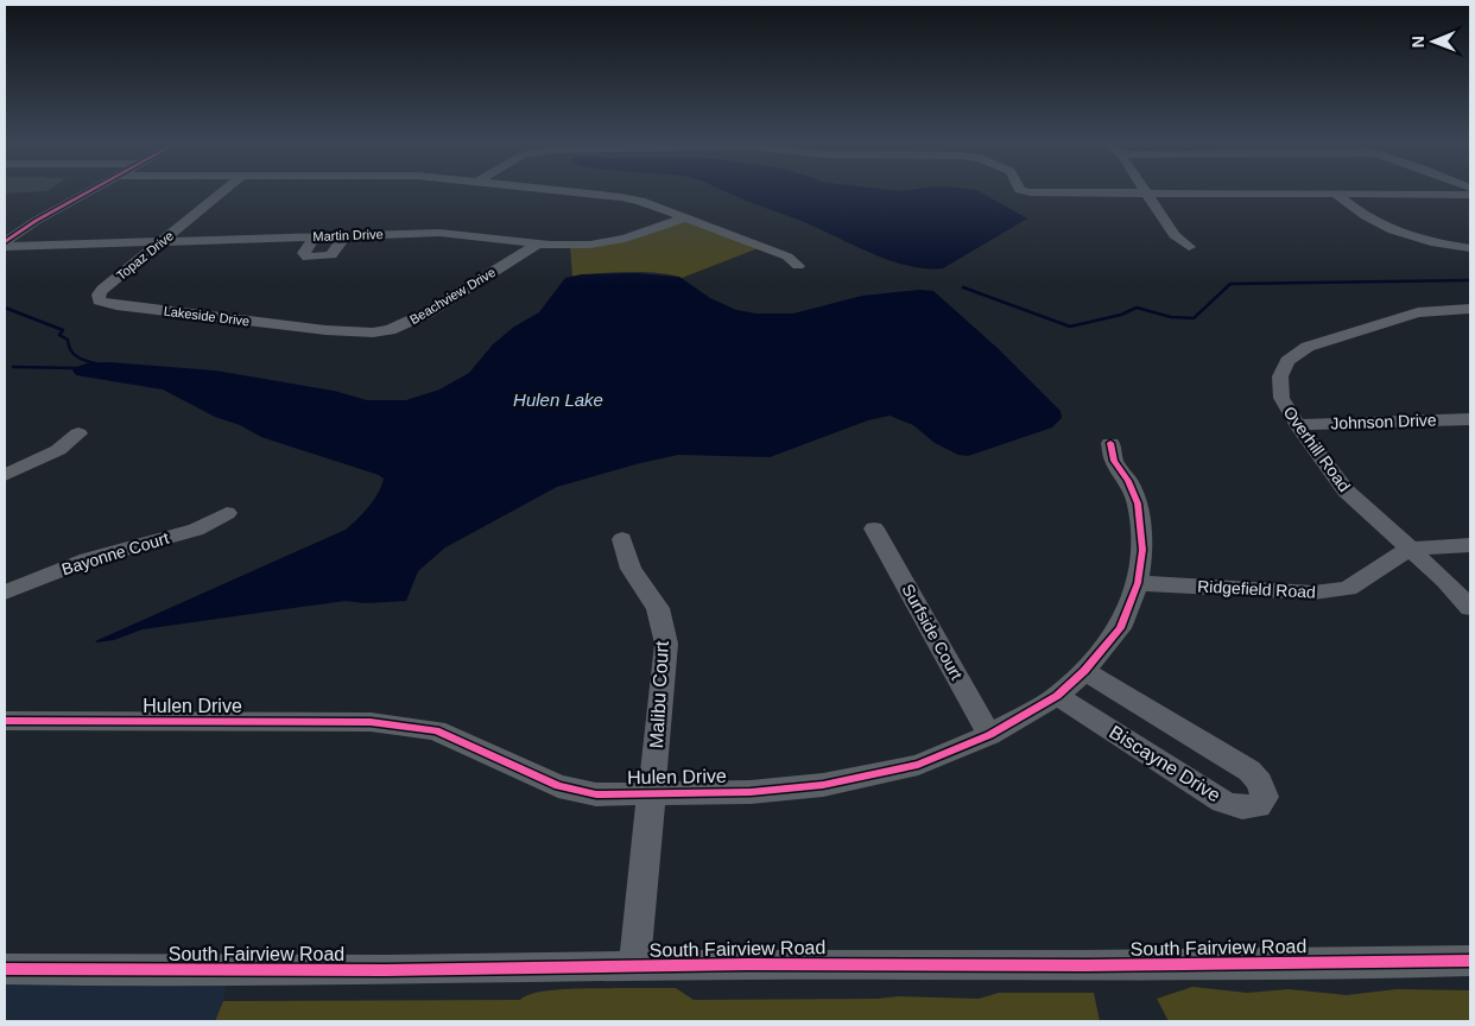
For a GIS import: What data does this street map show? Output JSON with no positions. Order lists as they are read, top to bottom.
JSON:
{
  "streets": {
    "street": [
      "Martin Drive",
      "Topaz Drive",
      "Beachview Drive",
      "Lakeside Drive",
      "Johnson Drive",
      "Overhill Road",
      "Bayonne Court",
      "Ridgefield Road",
      "Surfside Court",
      "Malibu Court",
      "Hulen Drive",
      "Biscayne Drive",
      "South Fairview Road"
    ]
  },
  "crossings": [
    ["Martin Drive", "Topaz Drive"],
    ["Martin Drive", "Beachview Drive"],
    ["Topaz Drive", "Lakeside Drive"],
    ["Beachview Drive", "Lakeside Drive"],
    ["Johnson Drive", "Overhill Road"],
    ["Overhill Road", "Ridgefield Road"],
    ["Ridgefield Road", "Hulen Drive"],
    ["Surfside Court", "Hulen Drive"],
    ["Malibu Court", "Hulen Drive"],
    ["Malibu Court", "South Fairview Road"],
    ["Hulen Drive", "Biscayne Drive"]
  ],
  "water": ["Hulen Lake"],
  "north": "left"
}
